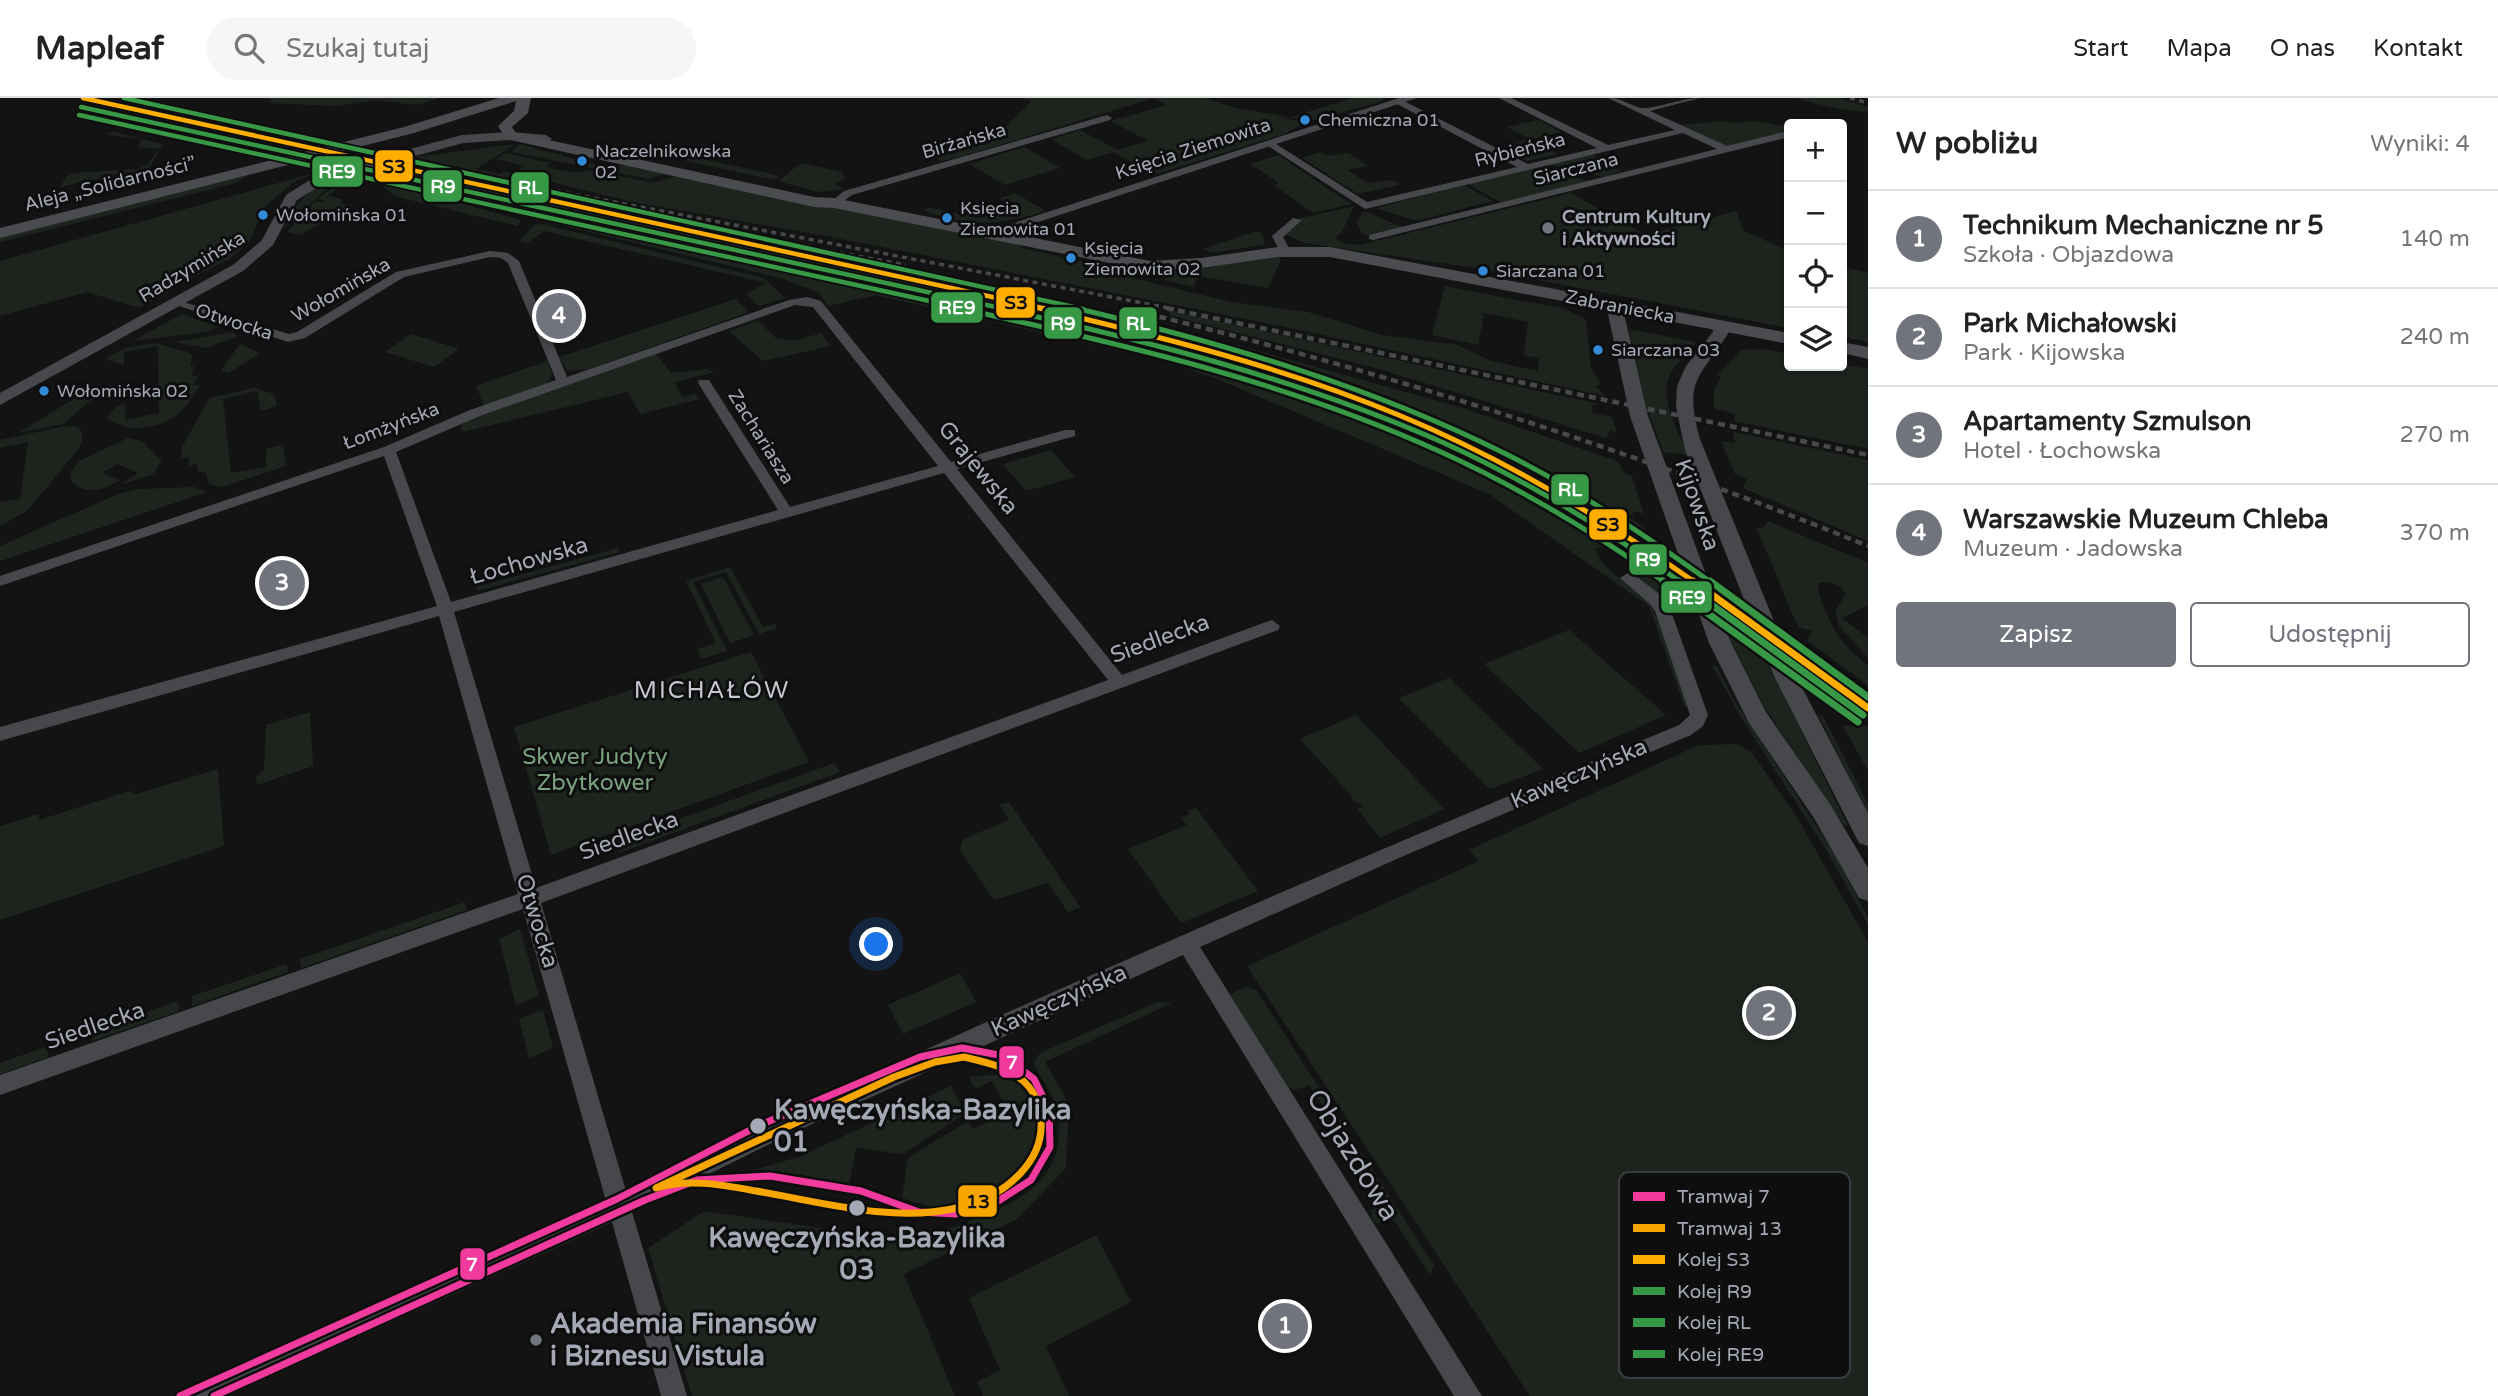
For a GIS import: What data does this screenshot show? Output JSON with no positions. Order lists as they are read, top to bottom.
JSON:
{
  "streets": {
    "main road": ["Aleja „Solidarności”", "Zabraniecka"],
    "street": [
      "Birżańska",
      "Księcia Ziemowita",
      "Rybieńska",
      "Siarczana",
      "Radzymińska",
      "Wołomińska",
      "Otwocka",
      "Łomżyńska",
      "Zachariasza",
      "Grajewska",
      "Kijowska",
      "Łochowska",
      "Siedlecka",
      "Kawęczyńska",
      "Objazdowa"
    ]
  },
  "crossings": [
    ["Księcia Ziemowita", "Rybieńska"],
    ["Radzymińska", "Otwocka"],
    ["Wołomińska", "Otwocka"],
    ["Wołomińska", "Łomżyńska"],
    ["Zabraniecka", "Kijowska"],
    ["Otwocka", "Łomżyńska"],
    ["Otwocka", "Łochowska"],
    ["Otwocka", "Siedlecka"],
    ["Otwocka", "Kawęczyńska"],
    ["Łomżyńska", "Grajewska"],
    ["Zachariasza", "Łochowska"],
    ["Grajewska", "Łochowska"],
    ["Grajewska", "Siedlecka"],
    ["Kawęczyńska", "Objazdowa"]
  ],
  "districts": ["MICHAŁÓW"],
  "parks": ["Skwer Judyty Zbytkower"],
  "places": [
    "Chemiczna 01",
    "Naczelnikowska 02",
    "Wołomińska 01",
    "Księcia Ziemowita 01",
    "Centrum Kultury i Aktywności",
    "Księcia Ziemowita 02",
    "Siarczana 01",
    "Siarczana 03",
    "Wołomińska 02",
    "Kawęczyńska-Bazylika 01",
    "Kawęczyńska-Bazylika 03",
    "Akademia Finansów i Biznesu Vistula"
  ],
  "lines": [
    "rail line S3",
    "rail line RL",
    "rail line R9",
    "rail line RE9",
    "tram line 7",
    "tram line 13"
  ],
  "legend": [
    "Tramwaj 7",
    "Tramwaj 13",
    "Kolej S3",
    "Kolej R9",
    "Kolej RL",
    "Kolej RE9"
  ],
  "page": {
    "header": "Mapleaf",
    "search": "Szukaj tutaj",
    "nav": [
      "Start",
      "Mapa",
      "O nas",
      "Kontakt"
    ],
    "heading": ["W pobliżu", "Wyniki: 4"],
    "map_buttons": ["+", "−"],
    "list": [
      {
        "mark": "1",
        "name": "Technikum Mechaniczne nr 5",
        "note": "Szkoła · Objazdowa",
        "value": "140 m"
      },
      {
        "mark": "2",
        "name": "Park Michałowski",
        "note": "Park · Kijowska",
        "value": "240 m"
      },
      {
        "mark": "3",
        "name": "Apartamenty Szmulson",
        "note": "Hotel · Łochowska",
        "value": "270 m"
      },
      {
        "mark": "4",
        "name": "Warszawskie Muzeum Chleba",
        "note": "Muzeum · Jadowska",
        "value": "370 m"
      }
    ],
    "pins": [
      "4",
      "3",
      "2",
      "1"
    ],
    "buttons": ["Zapisz", "Udostępnij"]
  }
}
